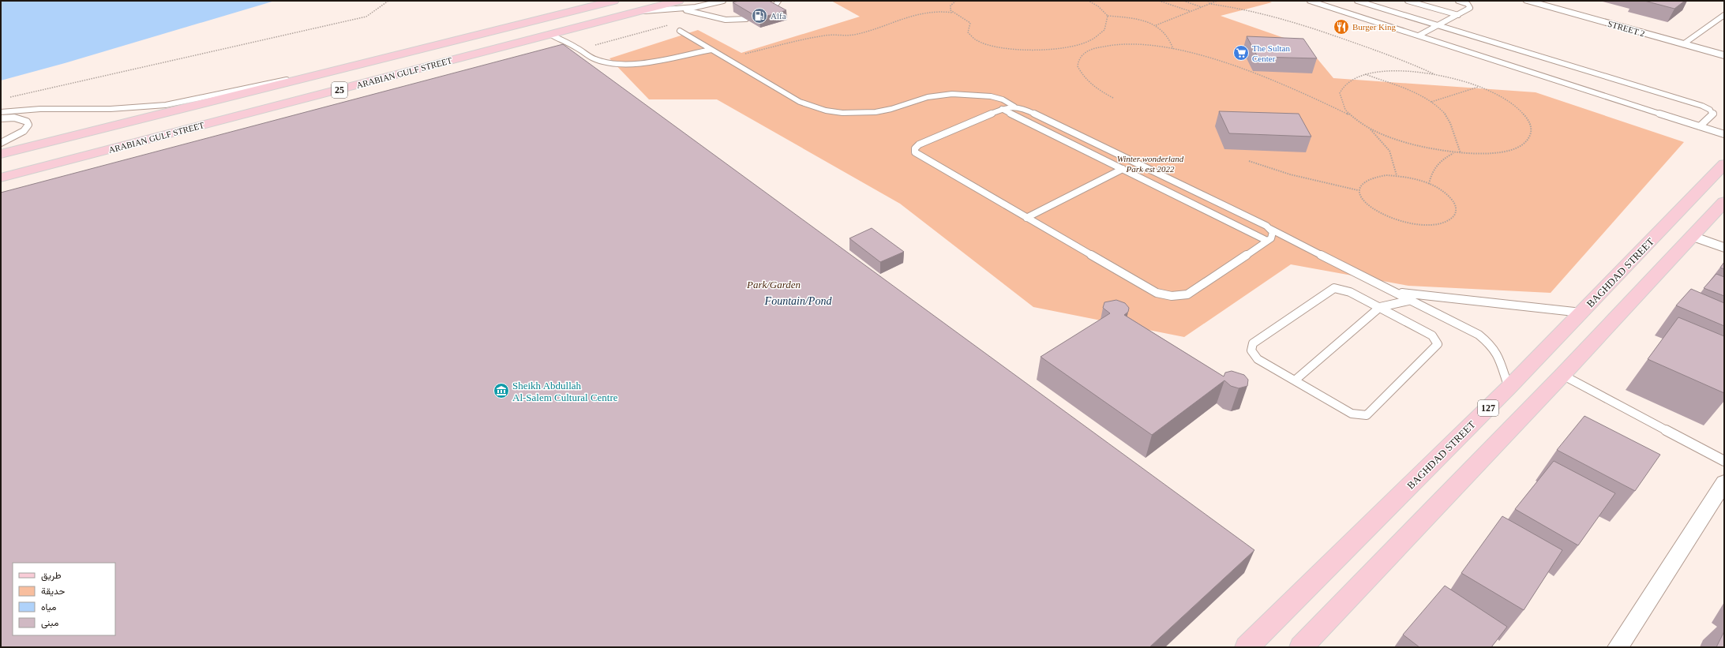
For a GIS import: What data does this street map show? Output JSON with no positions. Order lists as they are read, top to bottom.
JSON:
{
  "streets": {
    "main road": [
      "ARABIAN GULF STREET",
      "25",
      "BAGHDAD STREET",
      "127"
    ],
    "street": ["STREET 2"]
  },
  "water": ["Fountain/Pond"],
  "parks": ["Winter wonderland Park est 2022", "Park/Garden"],
  "places": {
    "fuel station": ["Alfa"],
    "restaurant": ["Burger King"],
    "supermarket": ["The Sultan Center"],
    "museum": ["Sheikh Abdullah Al-Salem Cultural Centre"]
  },
  "legend": [
    "طريق",
    "حديقة",
    "مياه",
    "مبنى"
  ]
}
